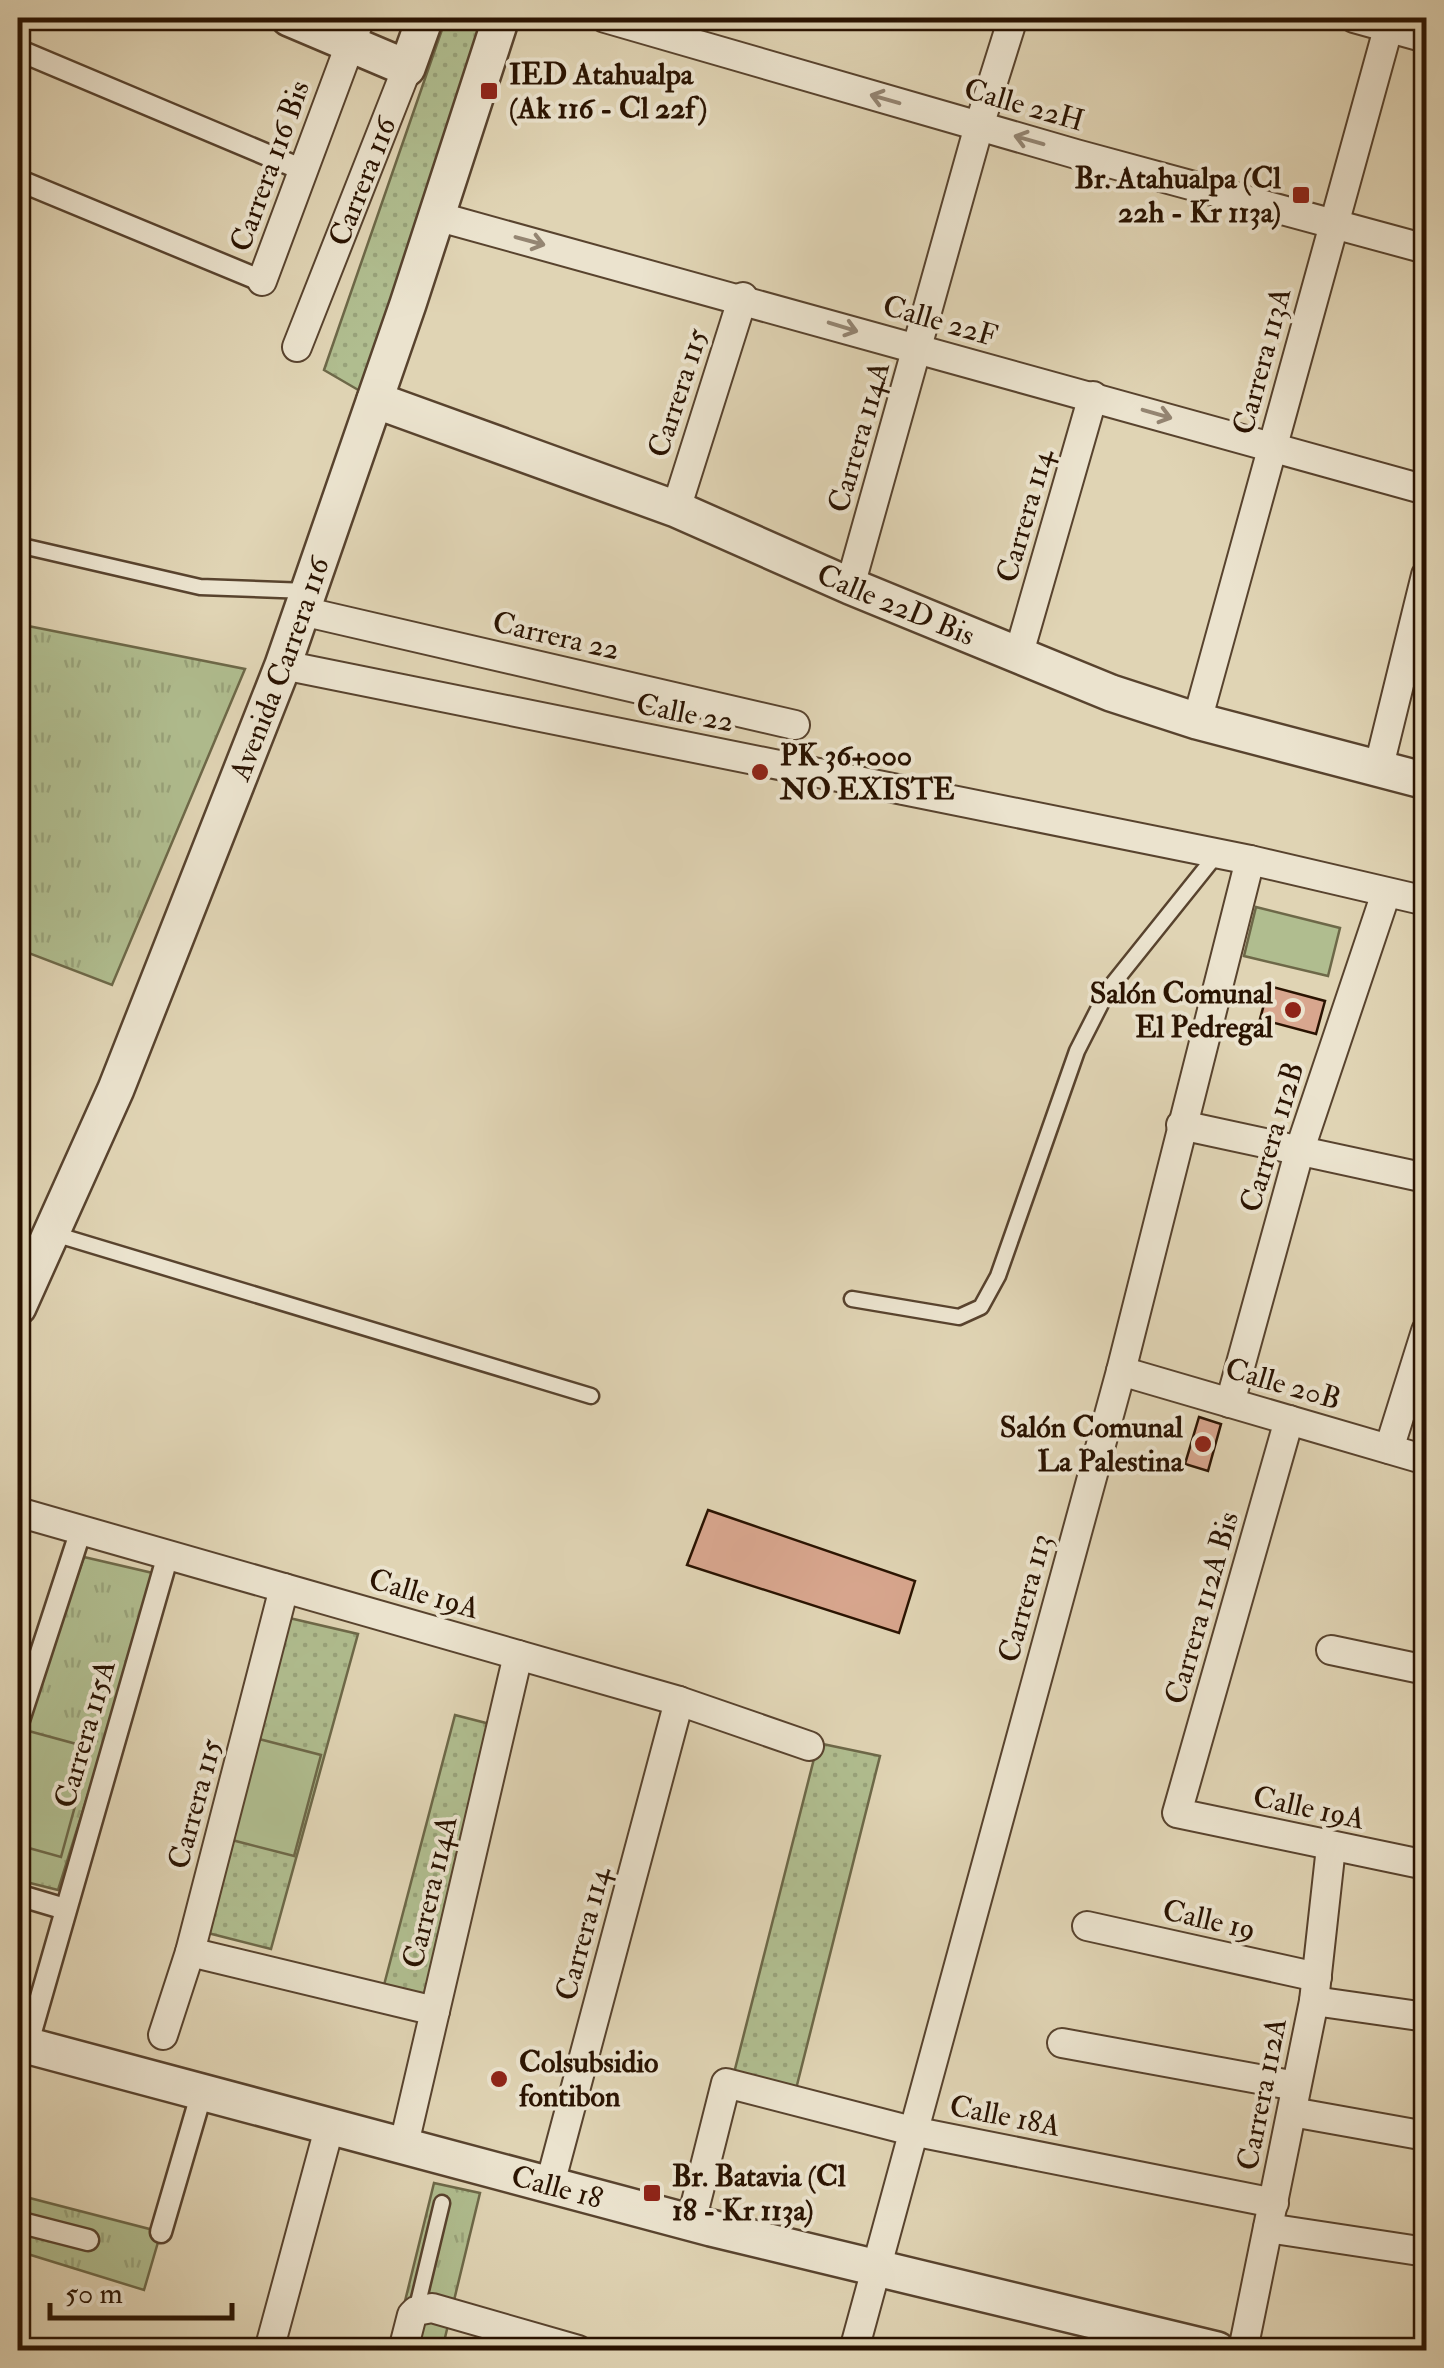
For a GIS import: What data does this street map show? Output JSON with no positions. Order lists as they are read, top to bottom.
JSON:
{
  "streets": {
    "street": [
      "Calle 22H",
      "Carrera 116 Bis",
      "Carrera 116",
      "Calle 22F",
      "Carrera 113A",
      "Carrera 115",
      "Carrera 114A",
      "Carrera 114",
      "Calle 22D Bis",
      "Carrera 22",
      "Avenida Carrera 116",
      "Calle 22",
      "Carrera 112B",
      "Calle 20B",
      "Calle 19A",
      "Carrera 113",
      "Carrera 112A Bis",
      "Carrera 115A",
      "Calle 19",
      "Carrera 112A",
      "Calle 18A",
      "Calle 18"
    ]
  },
  "crossings": [
    ["Calle 22H", "Carrera 113A"],
    ["Calle 22H", "Carrera 114A"],
    ["Calle 22F", "Carrera 113A"],
    ["Calle 22F", "Carrera 115"],
    ["Calle 22F", "Carrera 114A"],
    ["Calle 22F", "Carrera 114"],
    ["Calle 22F", "Avenida Carrera 116"],
    ["Carrera 113A", "Calle 22D Bis"],
    ["Carrera 115", "Calle 22D Bis"],
    ["Carrera 115", "Calle 19A"],
    ["Carrera 114A", "Calle 22D Bis"],
    ["Carrera 114A", "Calle 19A"],
    ["Carrera 114A", "Calle 18"],
    ["Carrera 114", "Calle 22D Bis"],
    ["Carrera 114", "Calle 19A"],
    ["Carrera 114", "Calle 18"],
    ["Calle 22D Bis", "Avenida Carrera 116"],
    ["Carrera 22", "Avenida Carrera 116"],
    ["Avenida Carrera 116", "Calle 22"],
    ["Calle 22", "Carrera 112B"],
    ["Calle 22", "Carrera 113"],
    ["Carrera 112B", "Calle 20B"],
    ["Calle 20B", "Carrera 113"],
    ["Calle 20B", "Carrera 112A Bis"],
    ["Calle 19A", "Carrera 112A Bis"],
    ["Calle 19A", "Carrera 115A"],
    ["Calle 19A", "Carrera 112A"],
    ["Carrera 113", "Calle 18A"],
    ["Carrera 113", "Calle 18"],
    ["Carrera 115A", "Calle 18"],
    ["Calle 19", "Carrera 112A"],
    ["Carrera 112A", "Calle 18A"],
    ["Calle 18A", "Calle 18"]
  ],
  "one_way": ["Calle 22H", "Calle 22F"],
  "places": {
    "transit": ["IED Atahualpa (Ak 116 - Cl 22f)", "Br. Atahualpa (Cl 22h - Kr 113a)", "Br. Batavia (Cl 18 - Kr 113a)"],
    "other": [
      "PK 36+000 NO EXISTE",
      "Salón Comunal El Pedregal",
      "Salón Comunal La Palestina",
      "Colsubsidio fontibon"
    ]
  },
  "scale_bar": "50 m"
}
